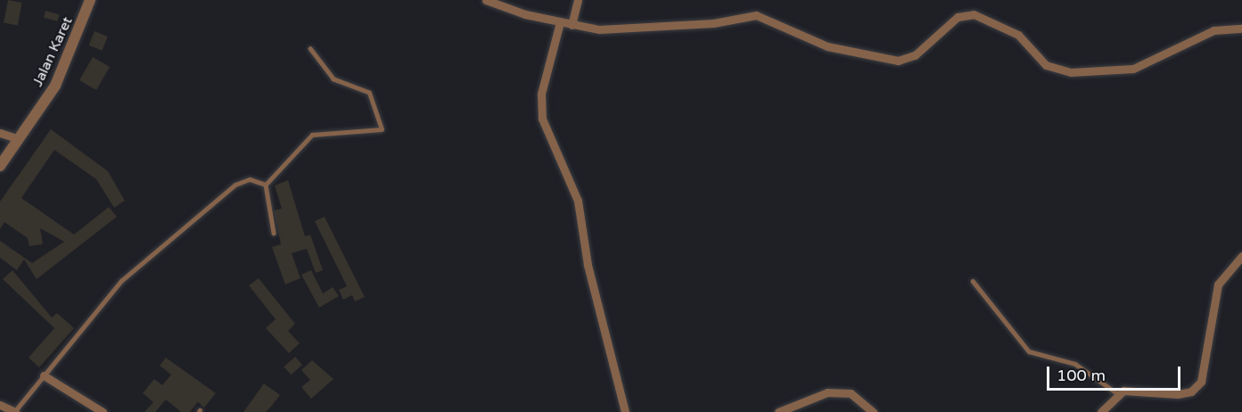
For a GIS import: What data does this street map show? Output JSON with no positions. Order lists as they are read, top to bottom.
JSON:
{
  "streets": {
    "street": ["Jalan Karet"]
  },
  "scale_bar": "100 m"
}
